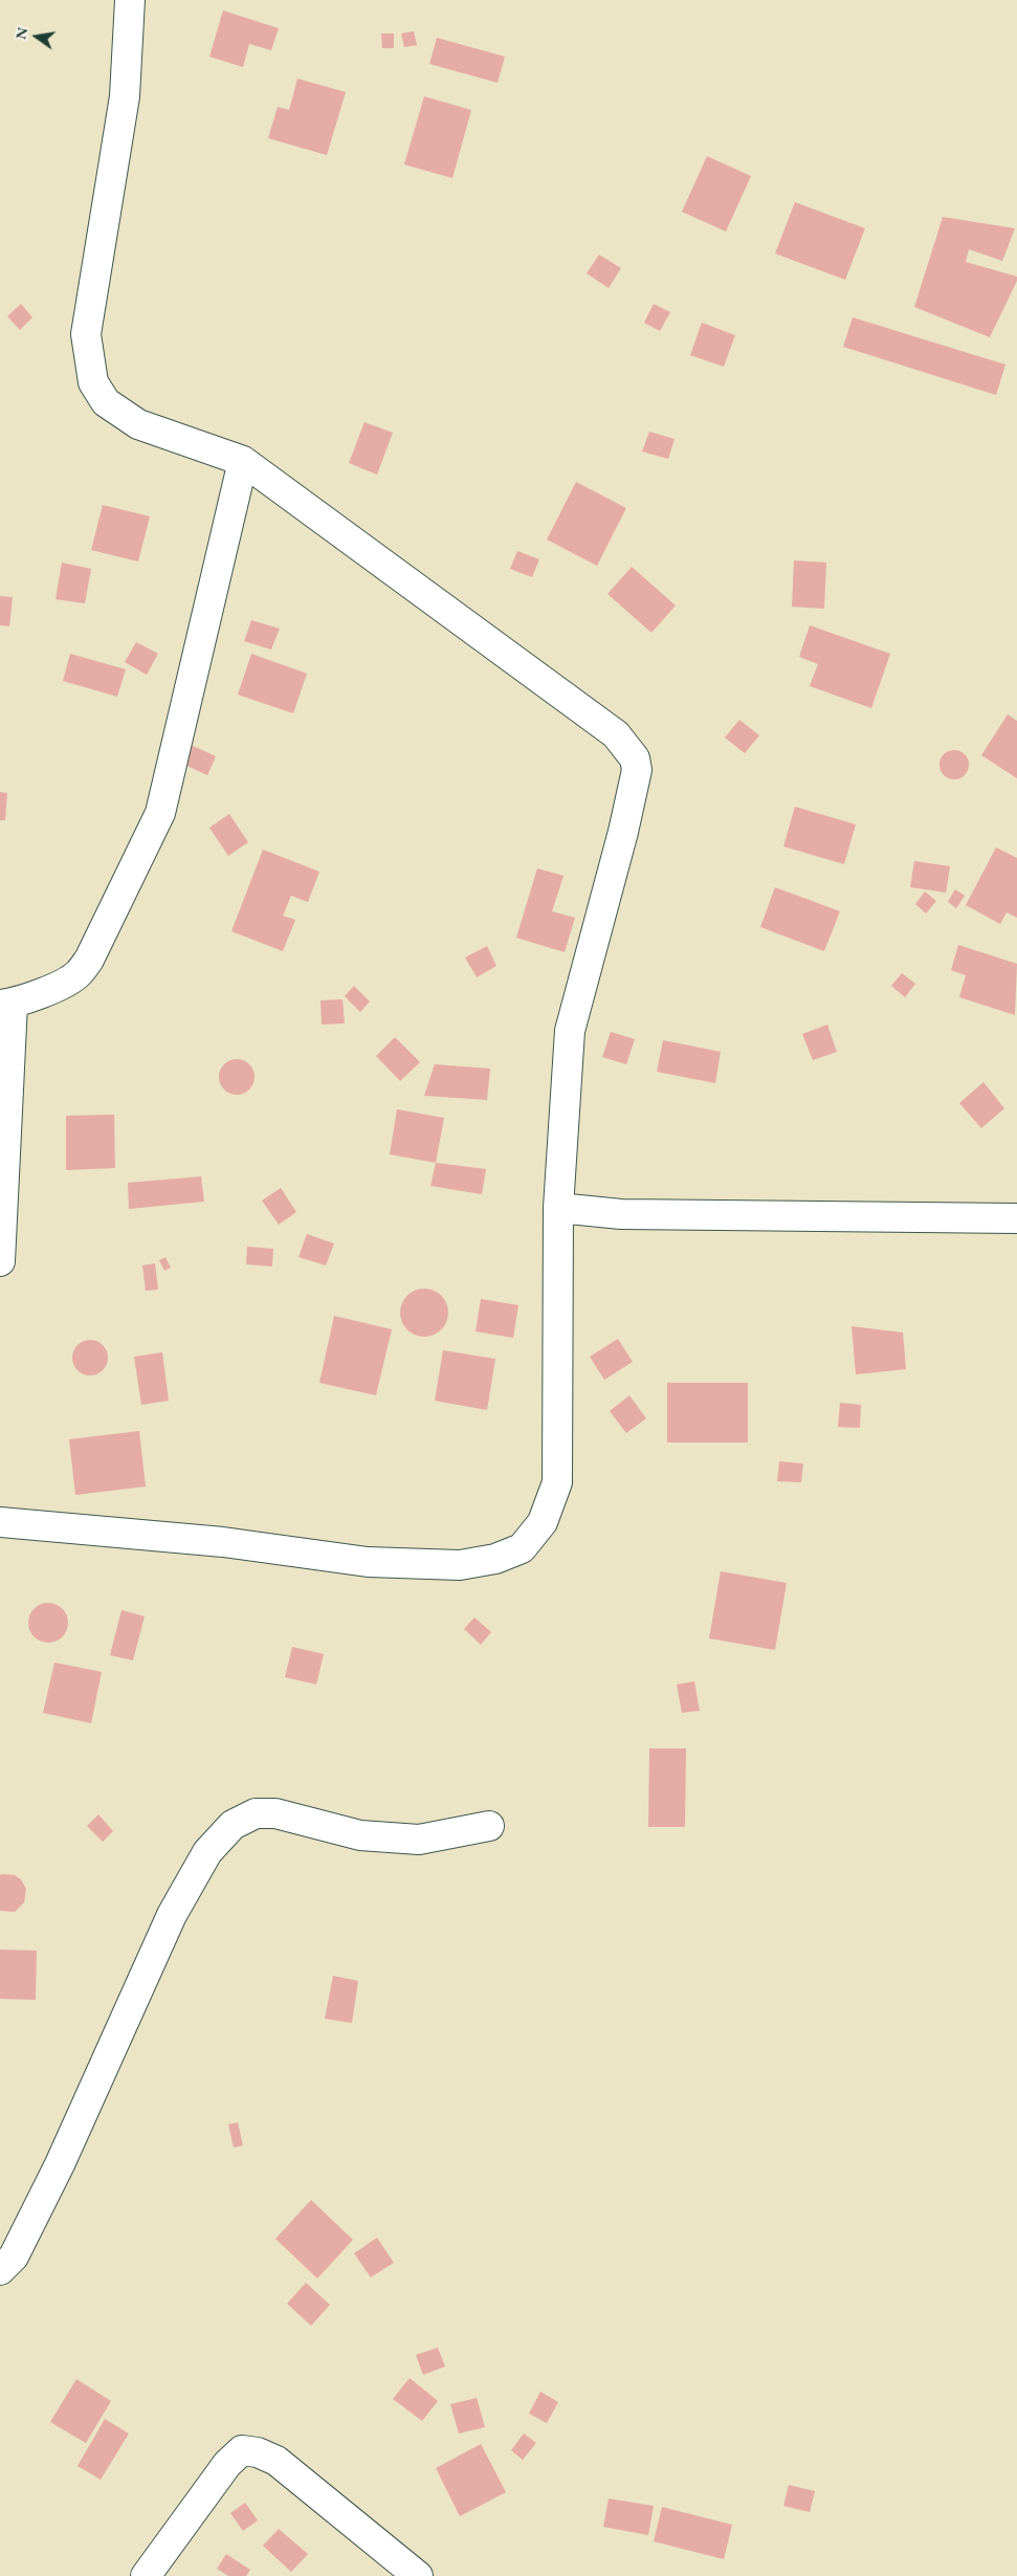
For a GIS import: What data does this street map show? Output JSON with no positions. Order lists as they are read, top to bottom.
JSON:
{
  "north": "left"
}
